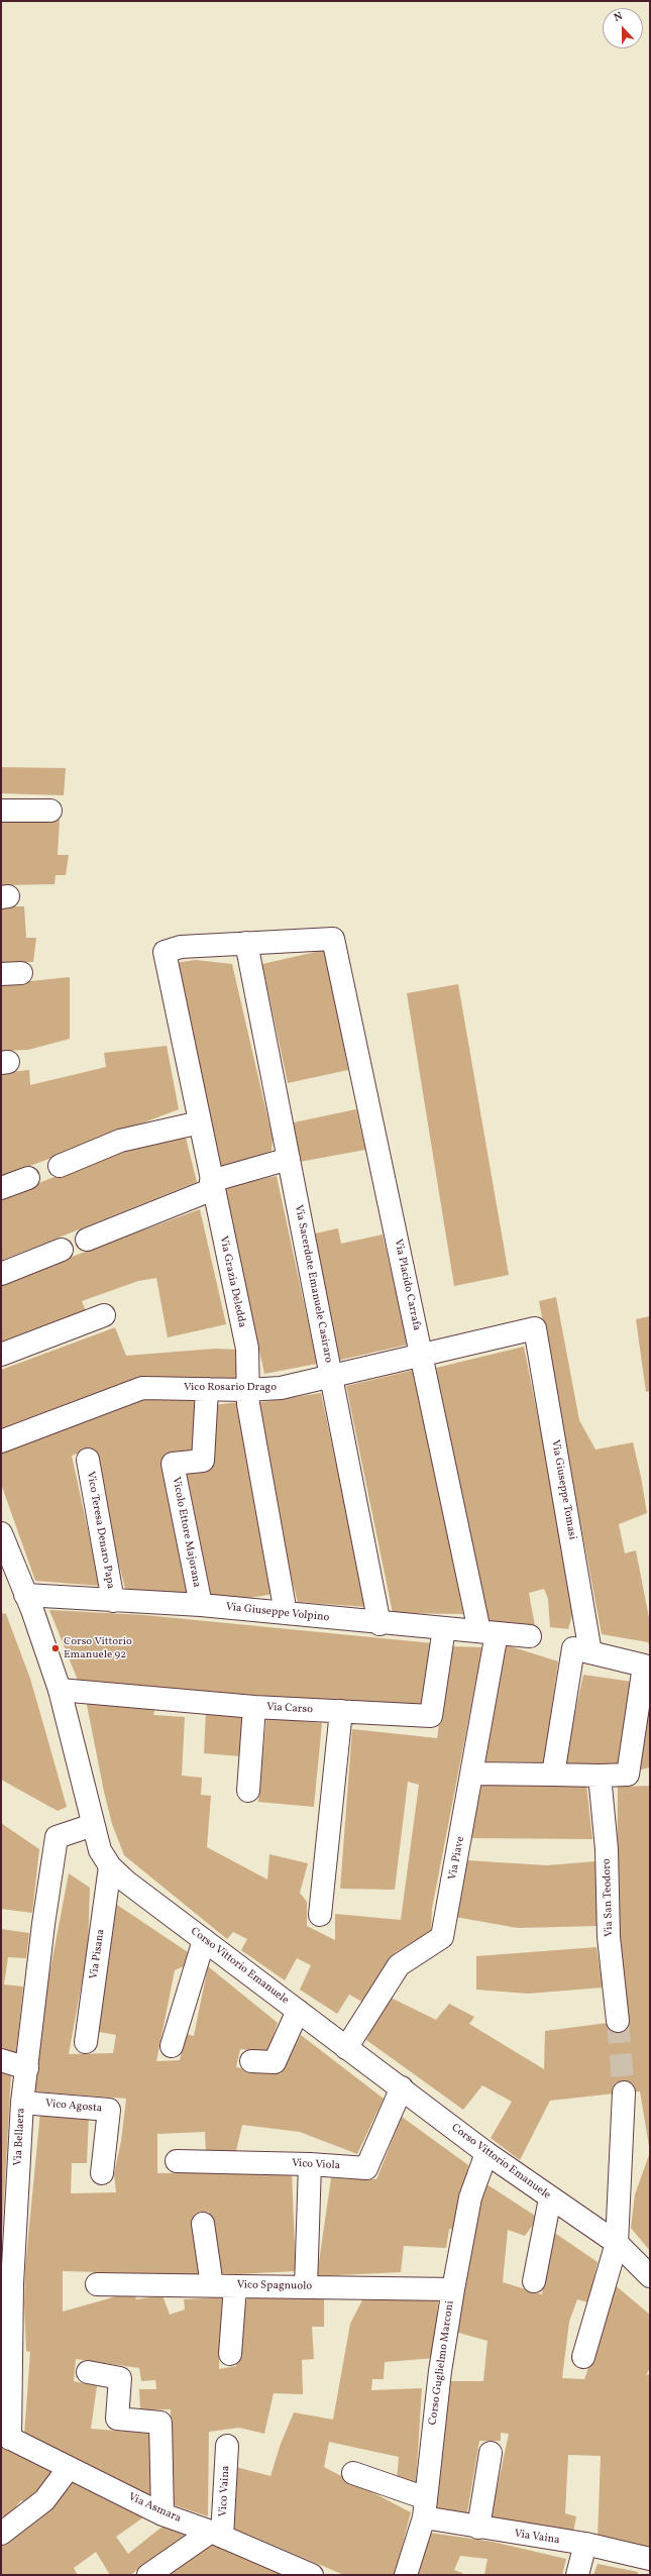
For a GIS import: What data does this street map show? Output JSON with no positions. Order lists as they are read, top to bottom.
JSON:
{
  "streets": {
    "street": [
      "Via Grazia Deledda",
      "Via Sacerdote Emanuele Casiraro",
      "Via Placido Carrafa",
      "Vico Rosario Drago",
      "Via Giuseppe Tomasi",
      "Vico Teresa Denaro Papa",
      "Vicolo Ettore Majorana",
      "Via Giuseppe Volpino",
      "Via Carso",
      "Via Piave",
      "Via San Teodoro",
      "Via Pisana",
      "Corso Vittorio Emanuele",
      "Vico Agosta",
      "Via Bellaera",
      "Vico Viola",
      "Vico Spagnuolo",
      "Corso Guglielmo Marconi",
      "Vico Vaina",
      "Via Asmara",
      "Via Vaina"
    ]
  },
  "crossings": [
    ["Via Grazia Deledda", "Via Sacerdote Emanuele Casiraro"],
    ["Via Grazia Deledda", "Via Placido Carrafa"],
    ["Via Grazia Deledda", "Vico Rosario Drago"],
    ["Via Grazia Deledda", "Via Giuseppe Volpino"],
    ["Via Sacerdote Emanuele Casiraro", "Via Placido Carrafa"],
    ["Via Sacerdote Emanuele Casiraro", "Vico Rosario Drago"],
    ["Via Sacerdote Emanuele Casiraro", "Via Giuseppe Volpino"],
    ["Via Placido Carrafa", "Vico Rosario Drago"],
    ["Via Placido Carrafa", "Via Giuseppe Volpino"],
    ["Via Placido Carrafa", "Via Piave"],
    ["Vico Rosario Drago", "Via Giuseppe Tomasi"],
    ["Vico Rosario Drago", "Vicolo Ettore Majorana"],
    ["Vico Teresa Denaro Papa", "Via Giuseppe Volpino"],
    ["Vicolo Ettore Majorana", "Via Giuseppe Volpino"],
    ["Via Giuseppe Volpino", "Via Carso"],
    ["Via Giuseppe Volpino", "Via Piave"],
    ["Via Giuseppe Volpino", "Corso Vittorio Emanuele"],
    ["Via Carso", "Corso Vittorio Emanuele"],
    ["Via Piave", "Corso Vittorio Emanuele"],
    ["Via Pisana", "Corso Vittorio Emanuele"],
    ["Corso Vittorio Emanuele", "Via Bellaera"],
    ["Corso Vittorio Emanuele", "Vico Viola"],
    ["Corso Vittorio Emanuele", "Corso Guglielmo Marconi"],
    ["Vico Agosta", "Via Bellaera"],
    ["Via Bellaera", "Via Asmara"],
    ["Vico Spagnuolo", "Corso Guglielmo Marconi"],
    ["Corso Guglielmo Marconi", "Via Vaina"],
    ["Vico Vaina", "Via Asmara"]
  ],
  "places": ["Corso Vittorio Emanuele 92"],
  "north": "top"
}
